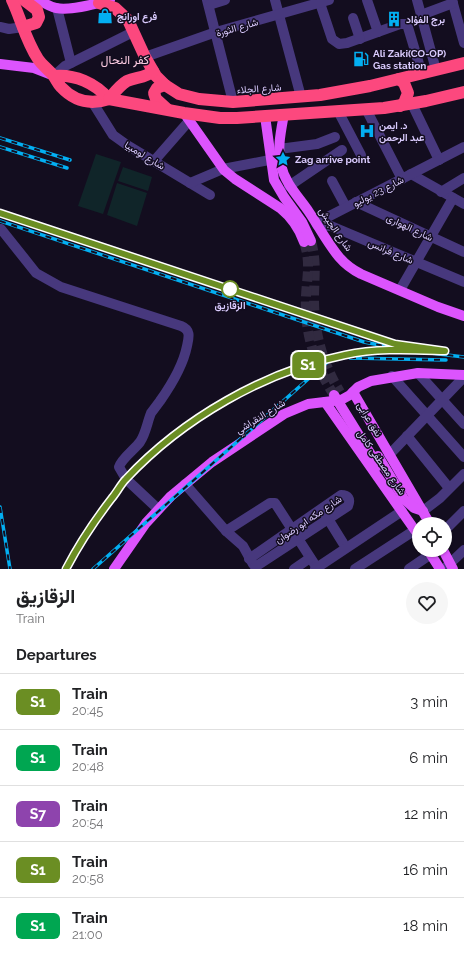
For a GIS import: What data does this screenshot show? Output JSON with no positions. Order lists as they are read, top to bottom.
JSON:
{
  "streets": {
    "highway": ["شارع الجلاء"],
    "main road": [
      "شارع الجيش",
      "شارع النقراشي",
      "نفق عرابى",
      "شارع مصطفى كامل"
    ],
    "street": [
      "شارع الثورة",
      "شارع لومبيا",
      "شارع 23 يوليو",
      "شارع الهوارى",
      "شارع فرانس",
      "شارع مكه ابو رضوان"
    ]
  },
  "crossings": [
    ["شارع الثورة", "شارع الجلاء"],
    ["شارع 23 يوليو", "شارع الهوارى"],
    ["شارع 23 يوليو", "شارع فرانس"],
    ["شارع الجيش", "شارع فرانس"],
    ["شارع النقراشي", "نفق عرابى"],
    ["شارع النقراشي", "شارع مصطفى كامل"],
    ["نفق عرابى", "شارع مصطفى كامل"]
  ],
  "districts": ["كفر النحال"],
  "places": {
    "shop": ["فرع اورانج"],
    "building": ["برج الفؤاد"],
    "fuel station": ["Ali Zaki(CO-OP) Gas station"],
    "hospital": ["د. ايمن عبد الرحمن"],
    "place": ["Zag arrive point"],
    "other": ["الزقازيق"]
  },
  "page": {
    "on_map": "S1",
    "heading": [
      ["الزقازيق", "Train"],
      "Departures"
    ],
    "list": [
      {
        "mark": "S1",
        "name": "Train",
        "note": "20:45",
        "value": "3 min"
      },
      {
        "mark": "S1",
        "name": "Train",
        "note": "20:48",
        "value": "6 min"
      },
      {
        "mark": "S7",
        "name": "Train",
        "note": "20:54",
        "value": "12 min"
      },
      {
        "mark": "S1",
        "name": "Train",
        "note": "20:58",
        "value": "16 min"
      },
      {
        "mark": "S1",
        "name": "Train",
        "note": "21:00",
        "value": "18 min"
      }
    ]
  }
}
